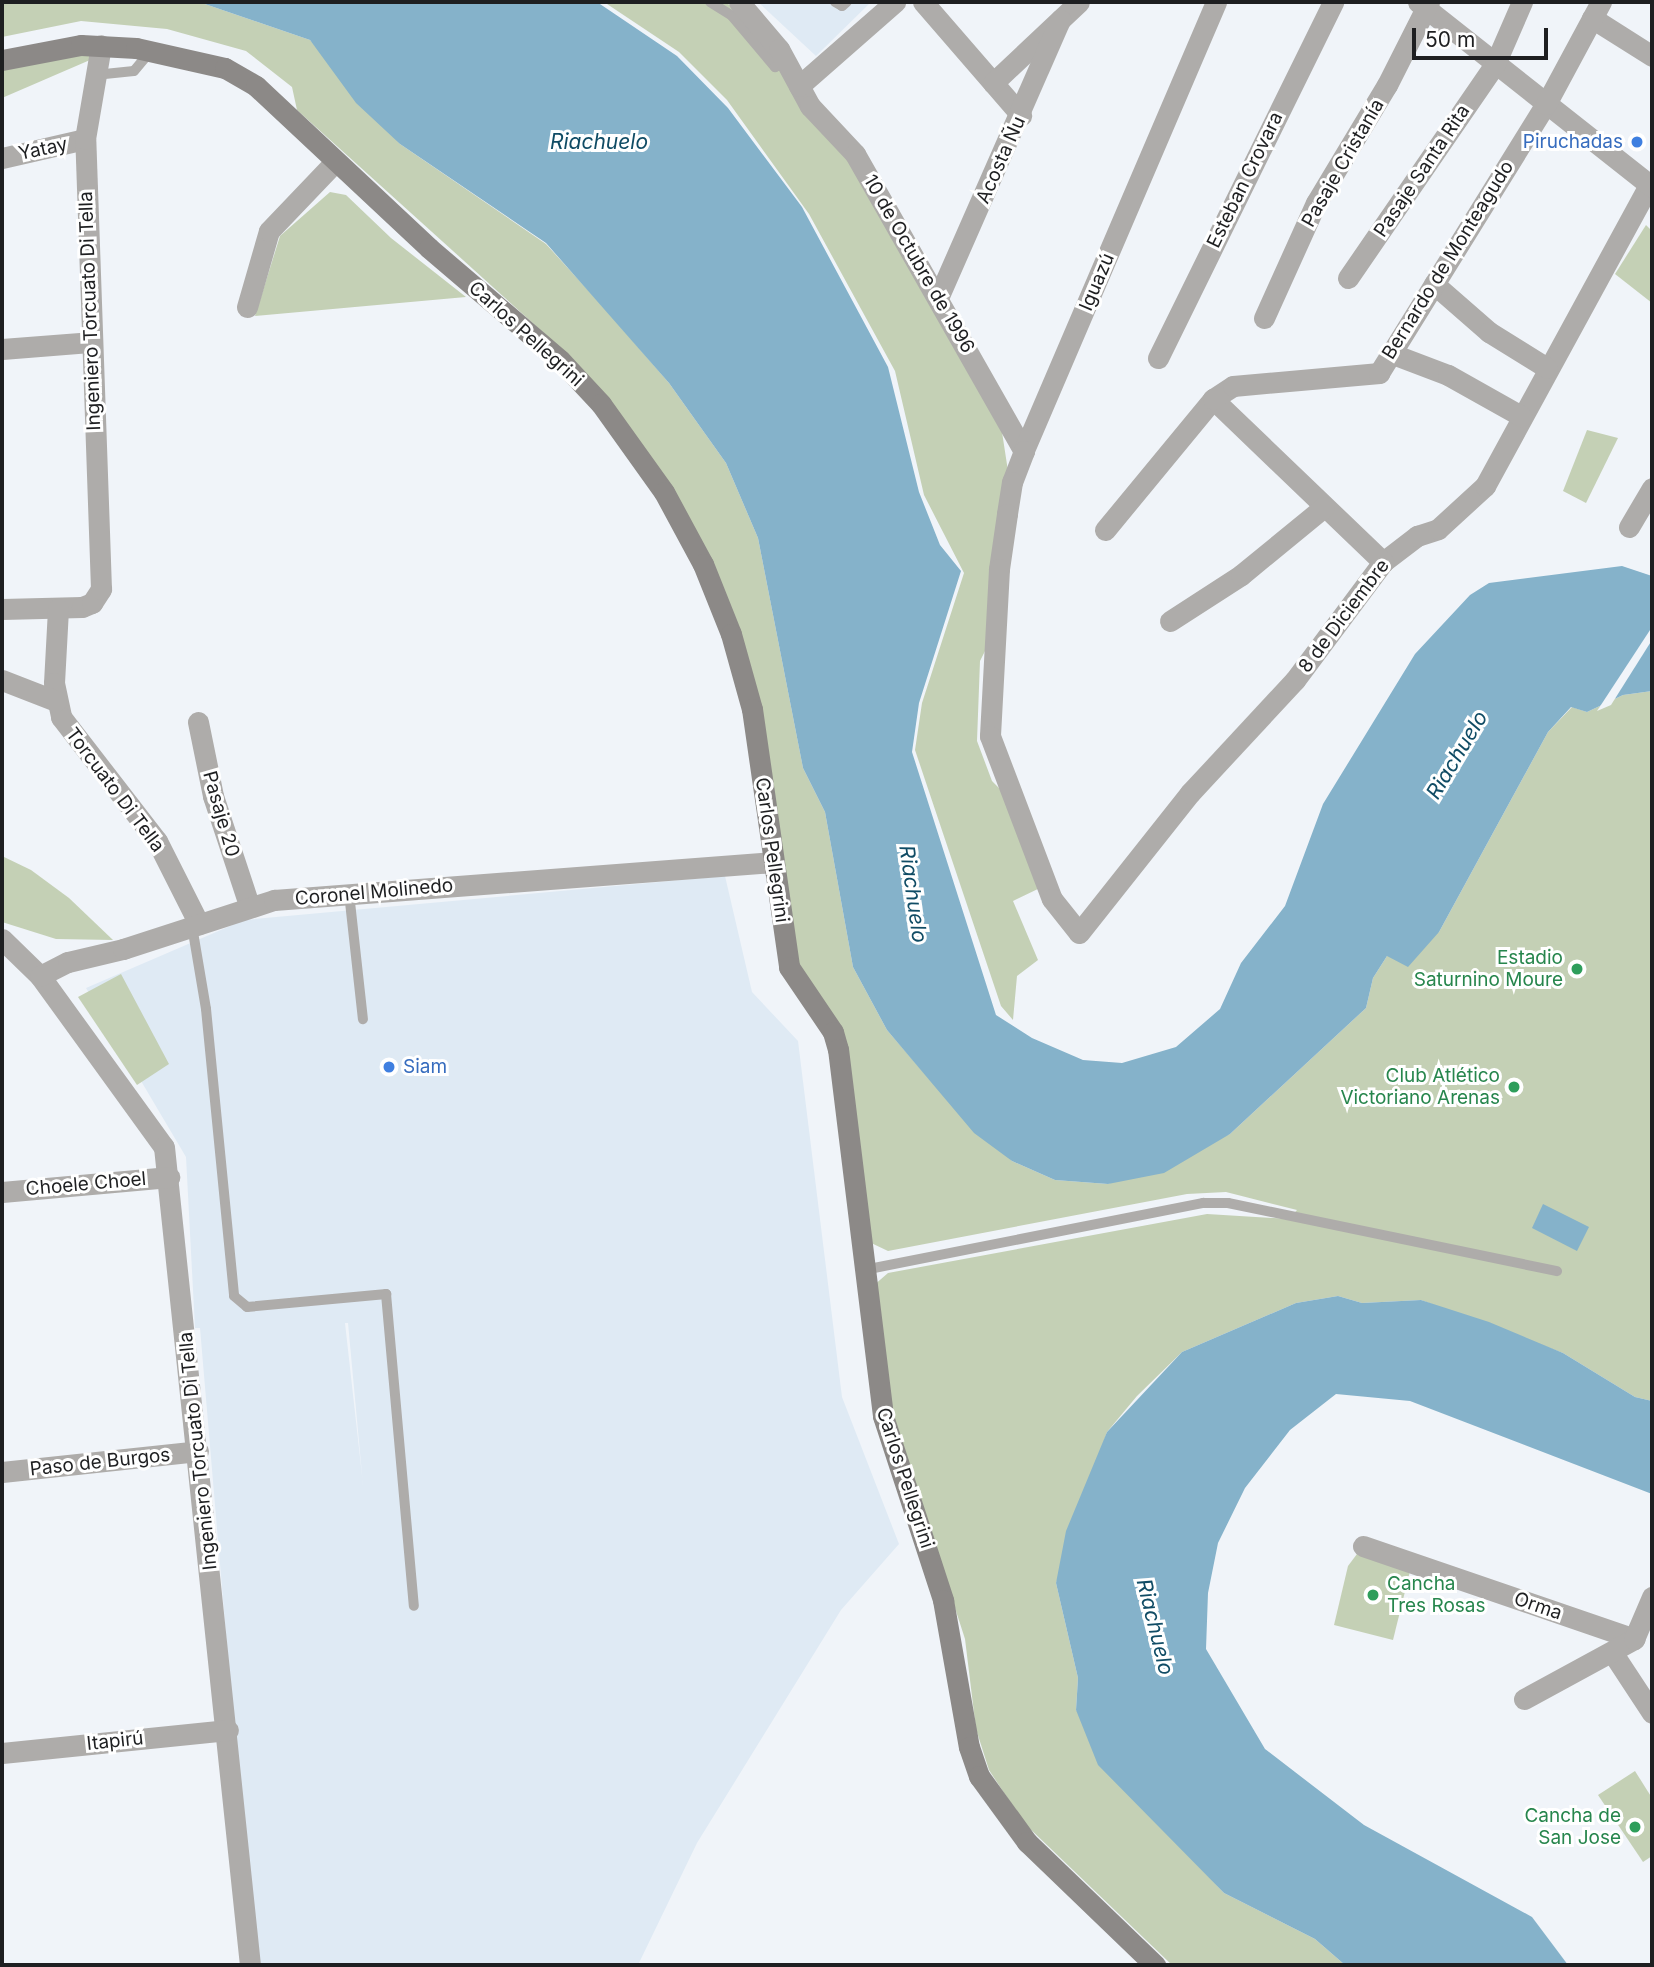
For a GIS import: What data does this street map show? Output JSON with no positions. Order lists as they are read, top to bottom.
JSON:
{
  "streets": {
    "street": [
      "Yatay",
      "Acosta Ñu",
      "Pasaje Cristanía",
      "Pasaje Santa Rita",
      "Esteban Crovara",
      "Bernardo de Monteagudo",
      "10 de Octubre de 1996",
      "Iguazú",
      "Ingeniero Torcuato Di Tella",
      "Carlos Pellegrini",
      "8 de Diciembre",
      "Torcuato Di Tella",
      "Pasaje 20",
      "Coronel Molinedo",
      "Choele Choel",
      "Paso de Burgos",
      "Orma",
      "Itapirú"
    ]
  },
  "crossings": [
    ["Yatay", "Ingeniero Torcuato Di Tella"],
    ["Acosta Ñu", "10 de Octubre de 1996"],
    ["10 de Octubre de 1996", "Iguazú"],
    ["Iguazú", "8 de Diciembre"],
    ["Ingeniero Torcuato Di Tella", "Carlos Pellegrini"],
    ["Ingeniero Torcuato Di Tella", "Torcuato Di Tella"],
    ["Ingeniero Torcuato Di Tella", "Coronel Molinedo"],
    ["Ingeniero Torcuato Di Tella", "Choele Choel"],
    ["Ingeniero Torcuato Di Tella", "Paso de Burgos"],
    ["Ingeniero Torcuato Di Tella", "Itapirú"],
    ["Carlos Pellegrini", "Coronel Molinedo"],
    ["Torcuato Di Tella", "Coronel Molinedo"],
    ["Pasaje 20", "Coronel Molinedo"]
  ],
  "water": ["Riachuelo"],
  "places": [
    "Piruchadas",
    "Estadio Saturnino Moure",
    "Siam",
    "Club Atlético Victoriano Arenas",
    "Cancha Tres Rosas",
    "Cancha de San Jose"
  ],
  "scale_bar": "50 m"
}
